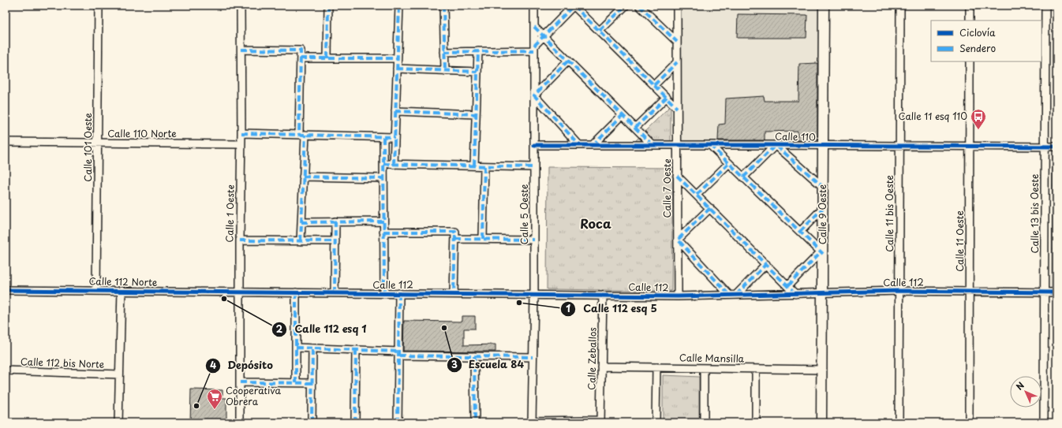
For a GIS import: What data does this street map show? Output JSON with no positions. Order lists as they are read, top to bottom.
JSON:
{
  "streets": {
    "main road": ["Calle 9 Oeste"],
    "street": [
      "Calle 110 Norte",
      "Calle 110",
      "Calle 101 Oeste",
      "Calle 7 Oeste",
      "Calle 1 Oeste",
      "Calle 11 bis Oeste",
      "Calle 13 bis Oeste",
      "Calle 5 Oeste",
      "Calle 11 Oeste",
      "Calle 112 Norte",
      "Calle 112",
      "Calle Zeballos",
      "Calle Mansilla",
      "Calle 112 bis Norte"
    ]
  },
  "crossings": [
    ["Calle 110 Norte", "Calle 101 Oeste"],
    ["Calle 110 Norte", "Calle 1 Oeste"],
    ["Calle 110", "Calle 7 Oeste"],
    ["Calle 110", "Calle 11 bis Oeste"],
    ["Calle 110", "Calle 13 bis Oeste"],
    ["Calle 110", "Calle 5 Oeste"],
    ["Calle 110", "Calle 9 Oeste"],
    ["Calle 110", "Calle 11 Oeste"],
    ["Calle 101 Oeste", "Calle 112 Norte"],
    ["Calle 7 Oeste", "Calle 112"],
    ["Calle 1 Oeste", "Calle 112 Norte"],
    ["Calle 1 Oeste", "Calle 112"],
    ["Calle 11 bis Oeste", "Calle 112"],
    ["Calle 13 bis Oeste", "Calle 112"],
    ["Calle 5 Oeste", "Calle 112"],
    ["Calle 9 Oeste", "Calle 112"],
    ["Calle 9 Oeste", "Calle Mansilla"],
    ["Calle 11 Oeste", "Calle 112"],
    ["Calle 112 Norte", "Calle 112"],
    ["Calle 112", "Calle Zeballos"],
    ["Calle Zeballos", "Calle Mansilla"]
  ],
  "districts": ["Roca"],
  "places": {
    "bus stop": ["Calle 11 esq 110"],
    "other": [
      "Calle 112 esq 1",
      "Calle 112 esq 5",
      "Escuela 84",
      "Depósito"
    ],
    "supermarket": ["Cooperativa Obrera"]
  },
  "legend": ["Ciclovía", "Sendero"],
  "north": "top left"
}
